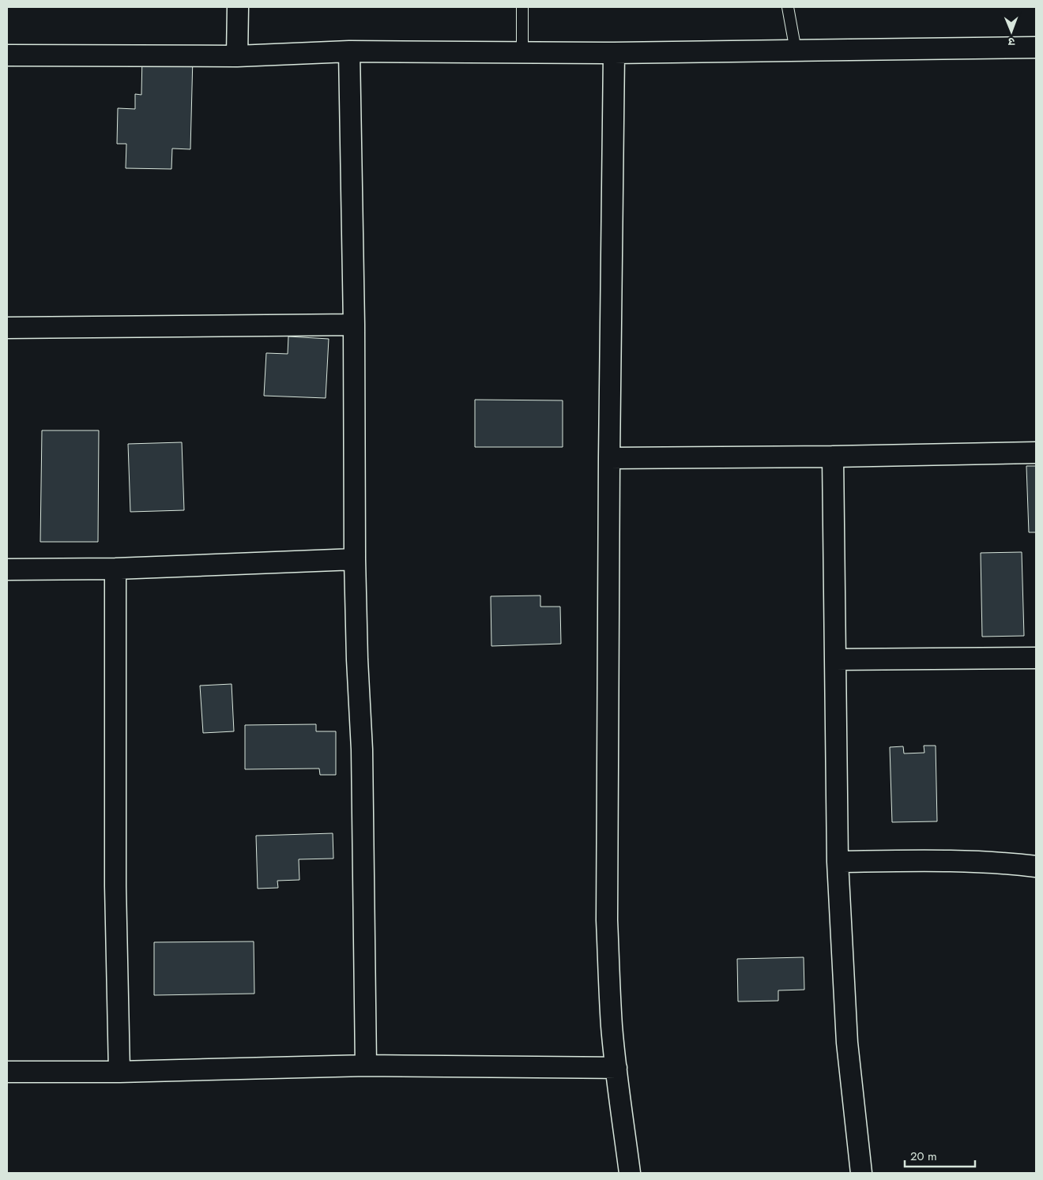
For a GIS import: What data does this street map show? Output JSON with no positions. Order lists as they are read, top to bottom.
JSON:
{
  "scale_bar": "20 m",
  "north": "bottom"
}
